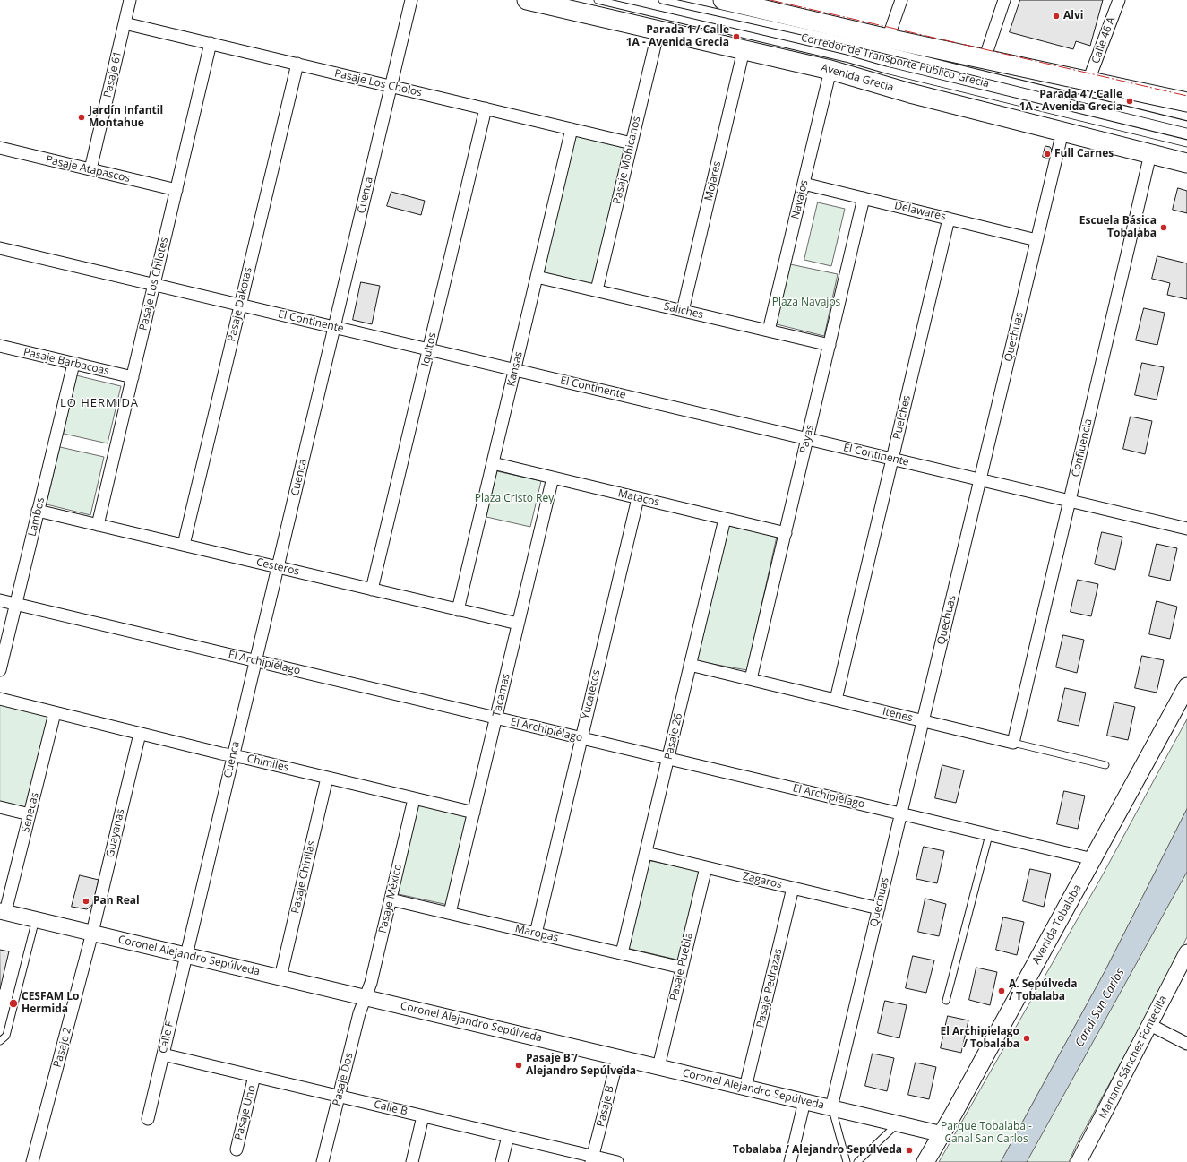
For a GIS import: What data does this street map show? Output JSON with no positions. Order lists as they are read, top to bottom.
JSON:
{
  "streets": {
    "main road": ["Avenida Grecia", "Avenida Tobalaba"],
    "street": [
      "Calle 46 A",
      "Pasaje 61",
      "Pasaje Los Cholos",
      "Pasaje Mohicanos",
      "Pasaje Atapascos",
      "Mojares",
      "Cuenca",
      "Navajos",
      "Delawares",
      "Pasaje Los Chilotes",
      "Pasaje Dakotas",
      "Saliches",
      "El Continente",
      "Quechuas",
      "Iquitos",
      "Pasaje Barbacoas",
      "Kansas",
      "Puelches",
      "Payas",
      "Confluencia",
      "Matacos",
      "Lambos",
      "Cesteros",
      "El Archipiélago",
      "Yucatecos",
      "Tacamas",
      "Itenes",
      "Pasaje 26",
      "Chimiles",
      "Senecas",
      "Guayanas",
      "Pasaje Chinilas",
      "Zagaros",
      "Pasaje México",
      "Maropas",
      "Coronel Alejandro Sepúlveda",
      "Pasaje Puebla",
      "Pasaje Pedrazas",
      "Calle F",
      "Pasaje 2",
      "Mariano Sánchez Fontecilla",
      "Pasaje Dos",
      "Pasaje B",
      "Calle B",
      "Pasaje Uno"
    ],
    "lane": ["Corredor de Transporte Público Grecia"]
  },
  "crossings": [
    ["Pasaje 61", "Pasaje Los Cholos"],
    ["Pasaje 61", "Pasaje Atapascos"],
    ["Avenida Grecia", "Pasaje Mohicanos"],
    ["Avenida Grecia", "Mojares"],
    ["Avenida Grecia", "Navajos"],
    ["Avenida Grecia", "Quechuas"],
    ["Avenida Grecia", "Confluencia"],
    ["Pasaje Los Cholos", "Pasaje Mohicanos"],
    ["Pasaje Los Cholos", "Cuenca"],
    ["Pasaje Los Cholos", "Pasaje Los Chilotes"],
    ["Pasaje Los Cholos", "Pasaje Dakotas"],
    ["Pasaje Los Cholos", "Iquitos"],
    ["Pasaje Los Cholos", "Kansas"],
    ["Pasaje Mohicanos", "Saliches"],
    ["Pasaje Atapascos", "Pasaje Los Chilotes"],
    ["Mojares", "Saliches"],
    ["Cuenca", "El Continente"],
    ["Cuenca", "Cesteros"],
    ["Cuenca", "El Archipiélago"],
    ["Cuenca", "Chimiles"],
    ["Cuenca", "Coronel Alejandro Sepúlveda"],
    ["Cuenca", "Calle F"],
    ["Navajos", "Delawares"],
    ["Navajos", "Saliches"],
    ["Delawares", "Quechuas"],
    ["Delawares", "Puelches"],
    ["Delawares", "Payas"],
    ["Pasaje Los Chilotes", "El Continente"],
    ["Pasaje Los Chilotes", "Pasaje Barbacoas"],
    ["Pasaje Los Chilotes", "Cesteros"],
    ["Pasaje Dakotas", "El Continente"],
    ["Pasaje Dakotas", "Cesteros"],
    ["Saliches", "Kansas"],
    ["Saliches", "Payas"],
    ["El Continente", "Quechuas"],
    ["El Continente", "Iquitos"],
    ["El Continente", "Kansas"],
    ["El Continente", "Puelches"],
    ["El Continente", "Payas"],
    ["El Continente", "Confluencia"],
    ["Quechuas", "El Archipiélago"],
    ["Quechuas", "Itenes"],
    ["Quechuas", "Zagaros"],
    ["Quechuas", "Coronel Alejandro Sepúlveda"],
    ["Iquitos", "Cesteros"],
    ["Pasaje Barbacoas", "Lambos"],
    ["Kansas", "Matacos"],
    ["Kansas", "Cesteros"],
    ["Puelches", "Itenes"],
    ["Payas", "Matacos"],
    ["Payas", "Itenes"],
    ["Confluencia", "Itenes"],
    ["Matacos", "Yucatecos"],
    ["Matacos", "Tacamas"],
    ["Matacos", "Pasaje 26"],
    ["Lambos", "Cesteros"],
    ["Lambos", "El Archipiélago"],
    ["Cesteros", "Tacamas"],
    ["El Archipiélago", "Yucatecos"],
    ["El Archipiélago", "Tacamas"],
    ["El Archipiélago", "Pasaje 26"],
    ["El Archipiélago", "Avenida Tobalaba"],
    ["Yucatecos", "Maropas"],
    ["Tacamas", "Chimiles"],
    ["Tacamas", "Maropas"],
    ["Itenes", "Pasaje 26"],
    ["Pasaje 26", "Zagaros"],
    ["Pasaje 26", "Maropas"],
    ["Chimiles", "Senecas"],
    ["Chimiles", "Guayanas"],
    ["Chimiles", "Pasaje Chinilas"],
    ["Chimiles", "Pasaje México"],
    ["Senecas", "Coronel Alejandro Sepúlveda"],
    ["Guayanas", "Coronel Alejandro Sepúlveda"],
    ["Guayanas", "Pasaje 2"],
    ["Pasaje Chinilas", "Coronel Alejandro Sepúlveda"],
    ["Zagaros", "Pasaje Puebla"],
    ["Zagaros", "Pasaje Pedrazas"],
    ["Pasaje México", "Maropas"],
    ["Pasaje México", "Coronel Alejandro Sepúlveda"],
    ["Pasaje México", "Pasaje Dos"],
    ["Avenida Tobalaba", "Coronel Alejandro Sepúlveda"],
    ["Maropas", "Pasaje Puebla"],
    ["Coronel Alejandro Sepúlveda", "Pasaje Puebla"],
    ["Coronel Alejandro Sepúlveda", "Pasaje Pedrazas"],
    ["Coronel Alejandro Sepúlveda", "Calle F"],
    ["Coronel Alejandro Sepúlveda", "Pasaje 2"],
    ["Coronel Alejandro Sepúlveda", "Pasaje Dos"],
    ["Coronel Alejandro Sepúlveda", "Pasaje B"],
    ["Calle F", "Calle B"],
    ["Pasaje Dos", "Calle B"],
    ["Pasaje B", "Calle B"],
    ["Calle B", "Pasaje Uno"]
  ],
  "districts": ["LO HERMIDA"],
  "water": ["Canal San Carlos"],
  "parks": ["Plaza Navajos", "Plaza Cristo Rey", "Parque Tobalaba - Canal San Carlos"],
  "places": [
    "Alvi",
    "Parada 1 / Calle 1A - Avenida Grecia",
    "Parada 4 / Calle 1A - Avenida Grecia",
    "Jardín Infantil Montahue",
    "Full Carnes",
    "Escuela Básica Tobalaba",
    "Pan Real",
    "A. Sepúlveda / Tobalaba",
    "CESFAM Lo Hermida",
    "El Archipielago / Tobalaba",
    "Pasaje B / Alejandro Sepúlveda",
    "Tobalaba / Alejandro Sepúlveda"
  ]
}
